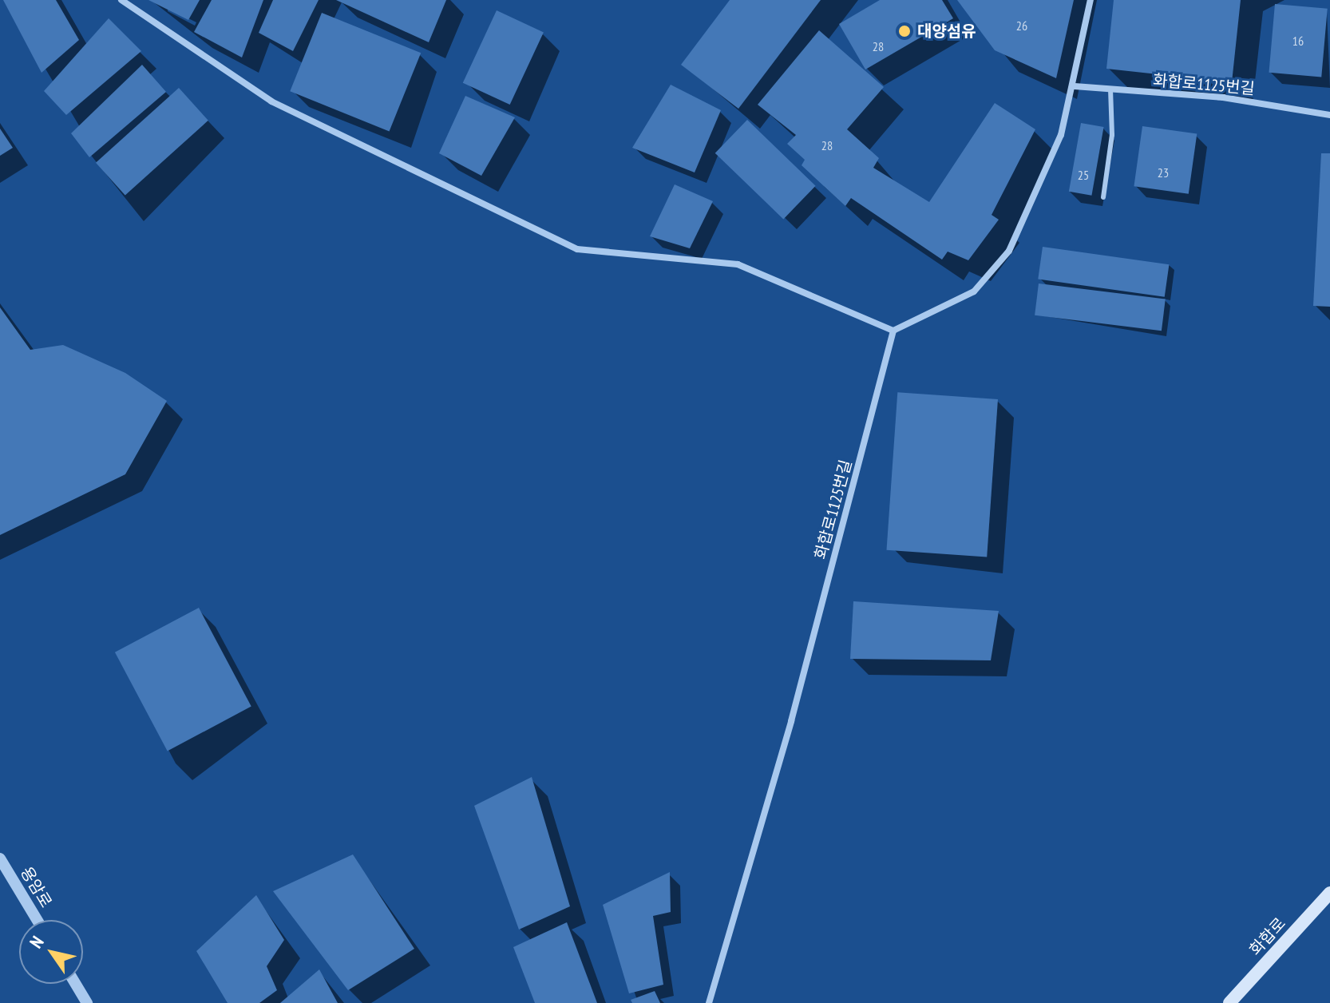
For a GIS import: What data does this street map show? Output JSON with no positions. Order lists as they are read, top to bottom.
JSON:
{
  "streets": {
    "main road": ["화합로"],
    "street": ["화합로1125번길", "용암로"]
  },
  "places": ["대양섬유"],
  "house_numbers": [
    "26",
    "16",
    "28",
    "28",
    "23",
    "25"
  ],
  "north": "top left"
}
